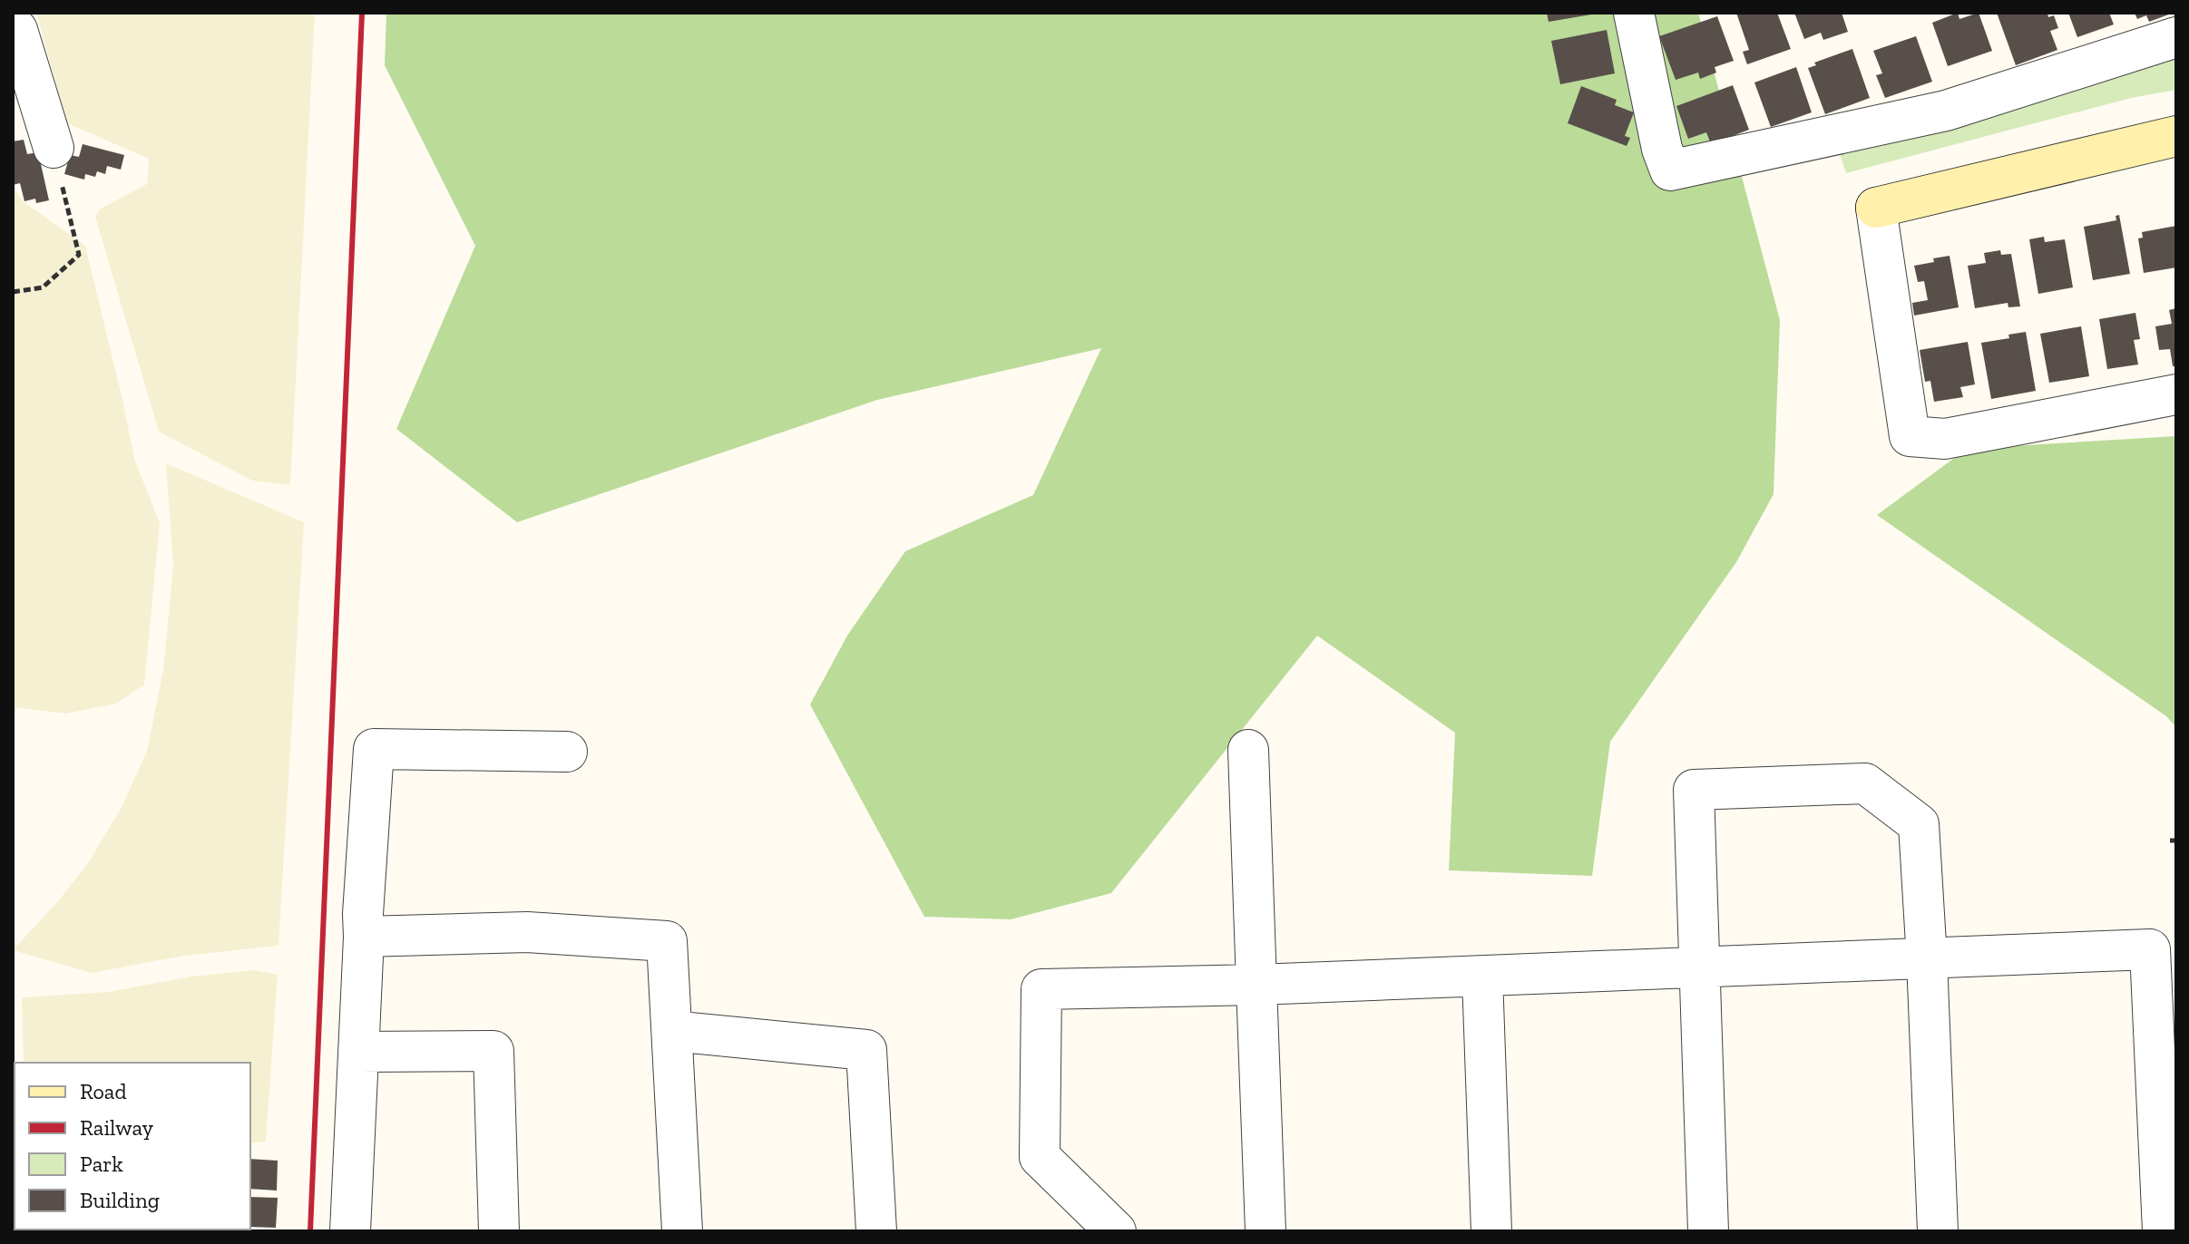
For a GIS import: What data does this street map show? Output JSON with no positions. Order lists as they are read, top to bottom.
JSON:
{
  "legend": [
    "Road",
    "Railway",
    "Park",
    "Building"
  ]
}
